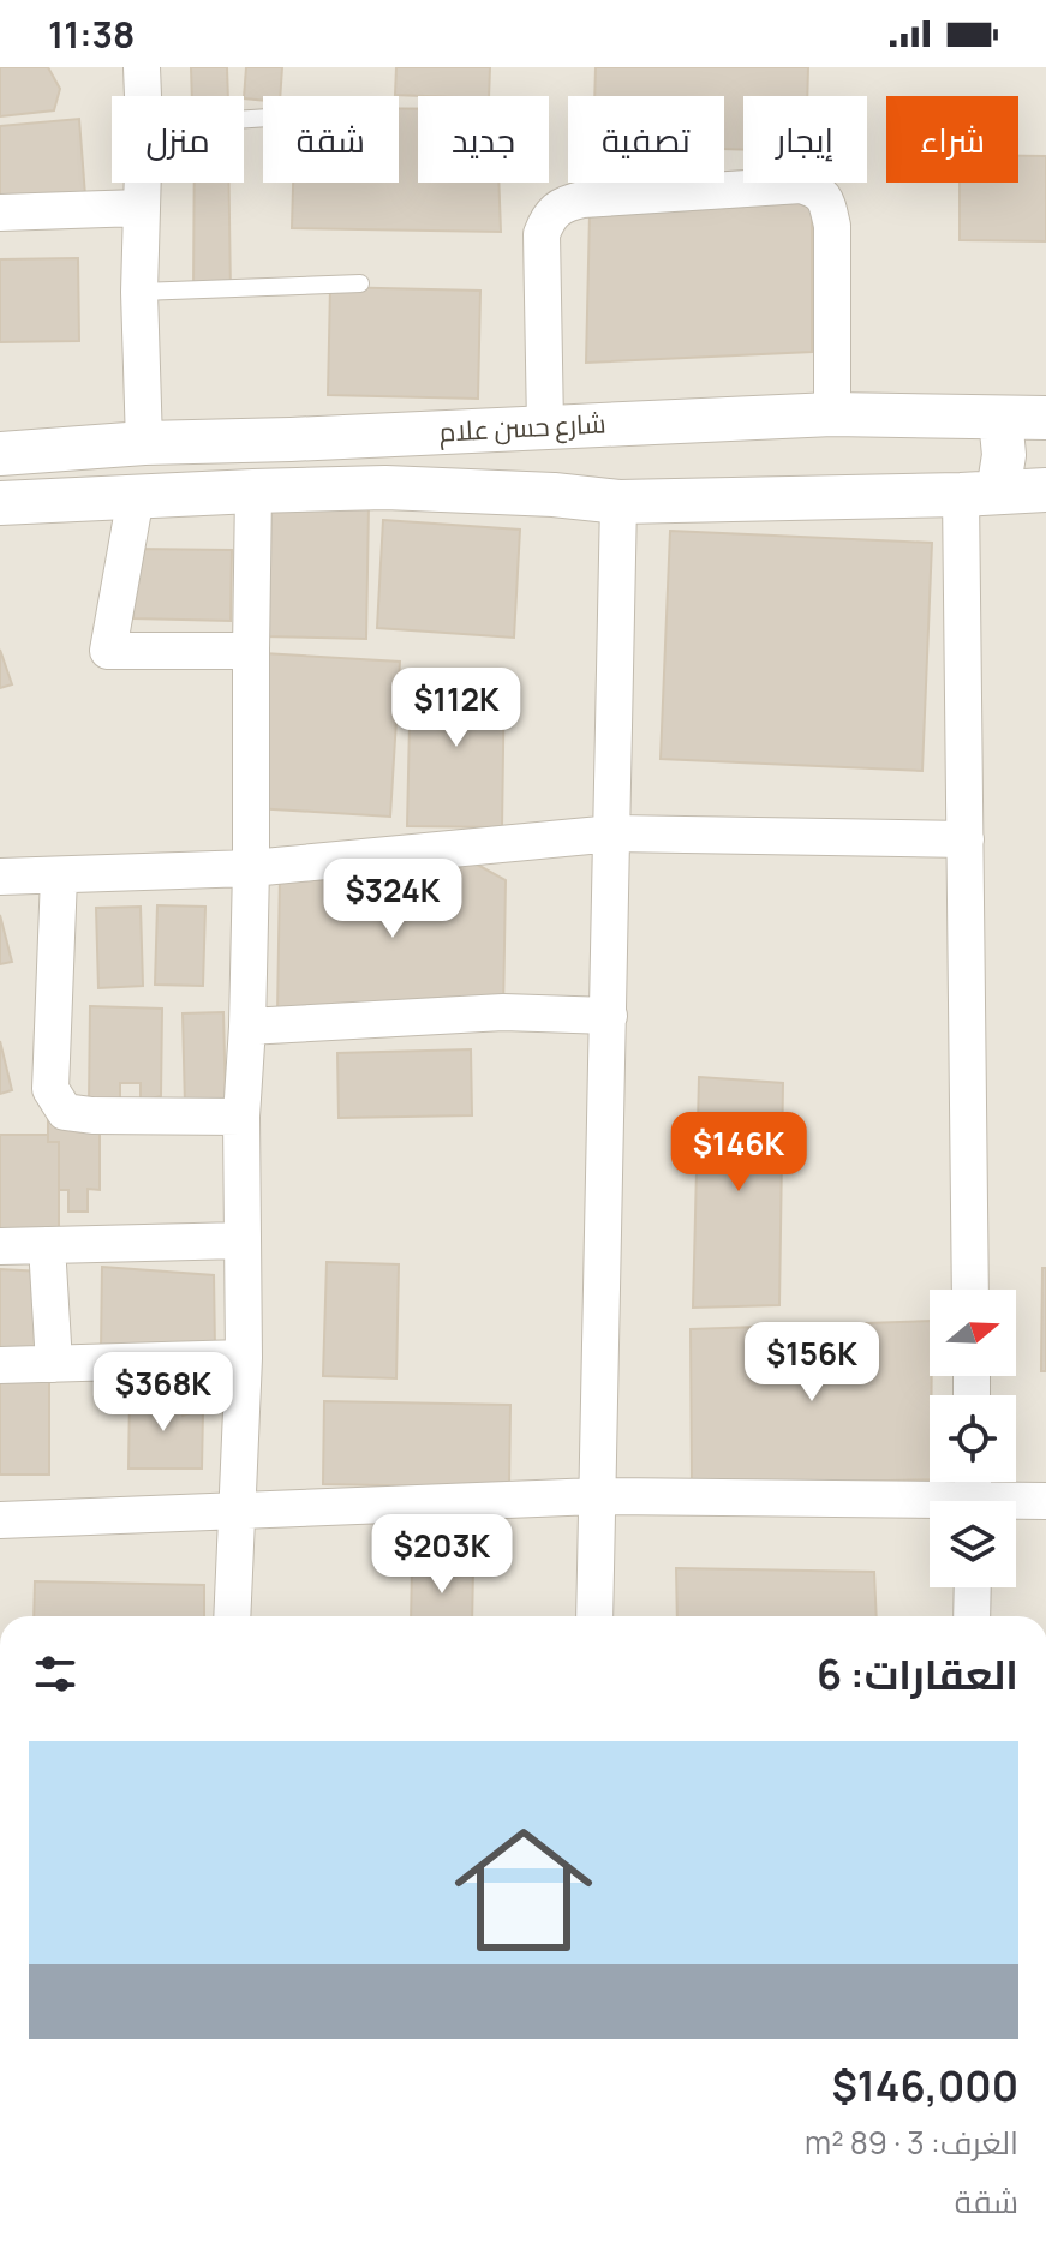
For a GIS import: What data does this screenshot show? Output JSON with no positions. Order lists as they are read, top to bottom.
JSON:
{
  "streets": {
    "street": ["شارع حسن علام"]
  },
  "north": "right",
  "page": {
    "status": "11:38",
    "chip": [
      "شراء",
      "إيجار",
      "تصفية",
      "جديد",
      "شقة",
      "منزل"
    ],
    "price": [
      "$112K",
      "$324K",
      "$146K",
      "$156K",
      "$368K",
      "$203K"
    ],
    "heading": "العقارات: 6",
    "list": [
      {
        "name": "$146,000",
        "note": "الغرف: 3 · 89 m² · شقة"
      }
    ]
  }
}
